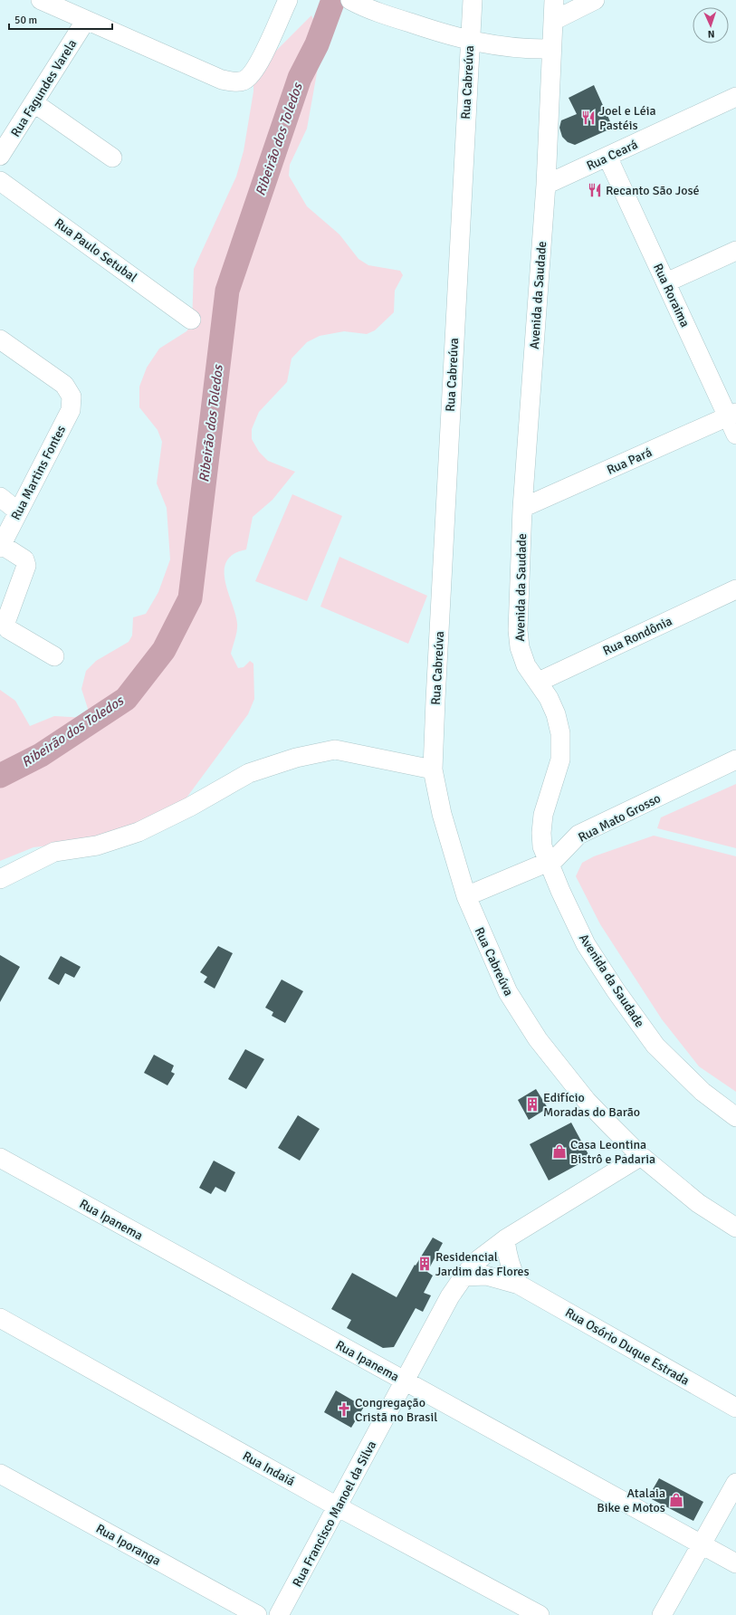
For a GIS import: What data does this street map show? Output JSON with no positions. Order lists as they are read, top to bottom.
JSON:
{
  "streets": {
    "street": [
      "Rua Cabreúva",
      "Rua Fagundes Varela",
      "Rua Ceará",
      "Rua Paulo Setubal",
      "Avenida da Saudade",
      "Rua Roraima",
      "Rua Pará",
      "Rua Martins Fontes",
      "Rua Rondônia",
      "Rua Mato Grosso",
      "Rua Ipanema",
      "Rua Osório Duque Estrada",
      "Rua Indaiá",
      "Rua Francisco Manoel da Silva",
      "Rua Iporanga"
    ]
  },
  "crossings": [
    ["Rua Cabreúva", "Rua Mato Grosso"],
    ["Rua Cabreúva", "Rua Francisco Manoel da Silva"],
    ["Rua Ceará", "Avenida da Saudade"],
    ["Rua Ceará", "Rua Roraima"],
    ["Avenida da Saudade", "Rua Pará"],
    ["Avenida da Saudade", "Rua Rondônia"],
    ["Avenida da Saudade", "Rua Mato Grosso"],
    ["Rua Roraima", "Rua Pará"],
    ["Rua Ipanema", "Rua Francisco Manoel da Silva"],
    ["Rua Osório Duque Estrada", "Rua Francisco Manoel da Silva"],
    ["Rua Indaiá", "Rua Francisco Manoel da Silva"]
  ],
  "water": ["Ribeirão dos Toledos"],
  "places": {
    "restaurant": ["Joel e Léia Pastéis", "Recanto São José"],
    "building": ["Edifício Moradas do Barão", "Residencial Jardim das Flores"],
    "shop": ["Casa Leontina Bistrô e Padaria", "Atalaia Bike e Motos"],
    "church": ["Congregação Cristã no Brasil"]
  },
  "scale_bar": "50 m",
  "north": "bottom"
}
